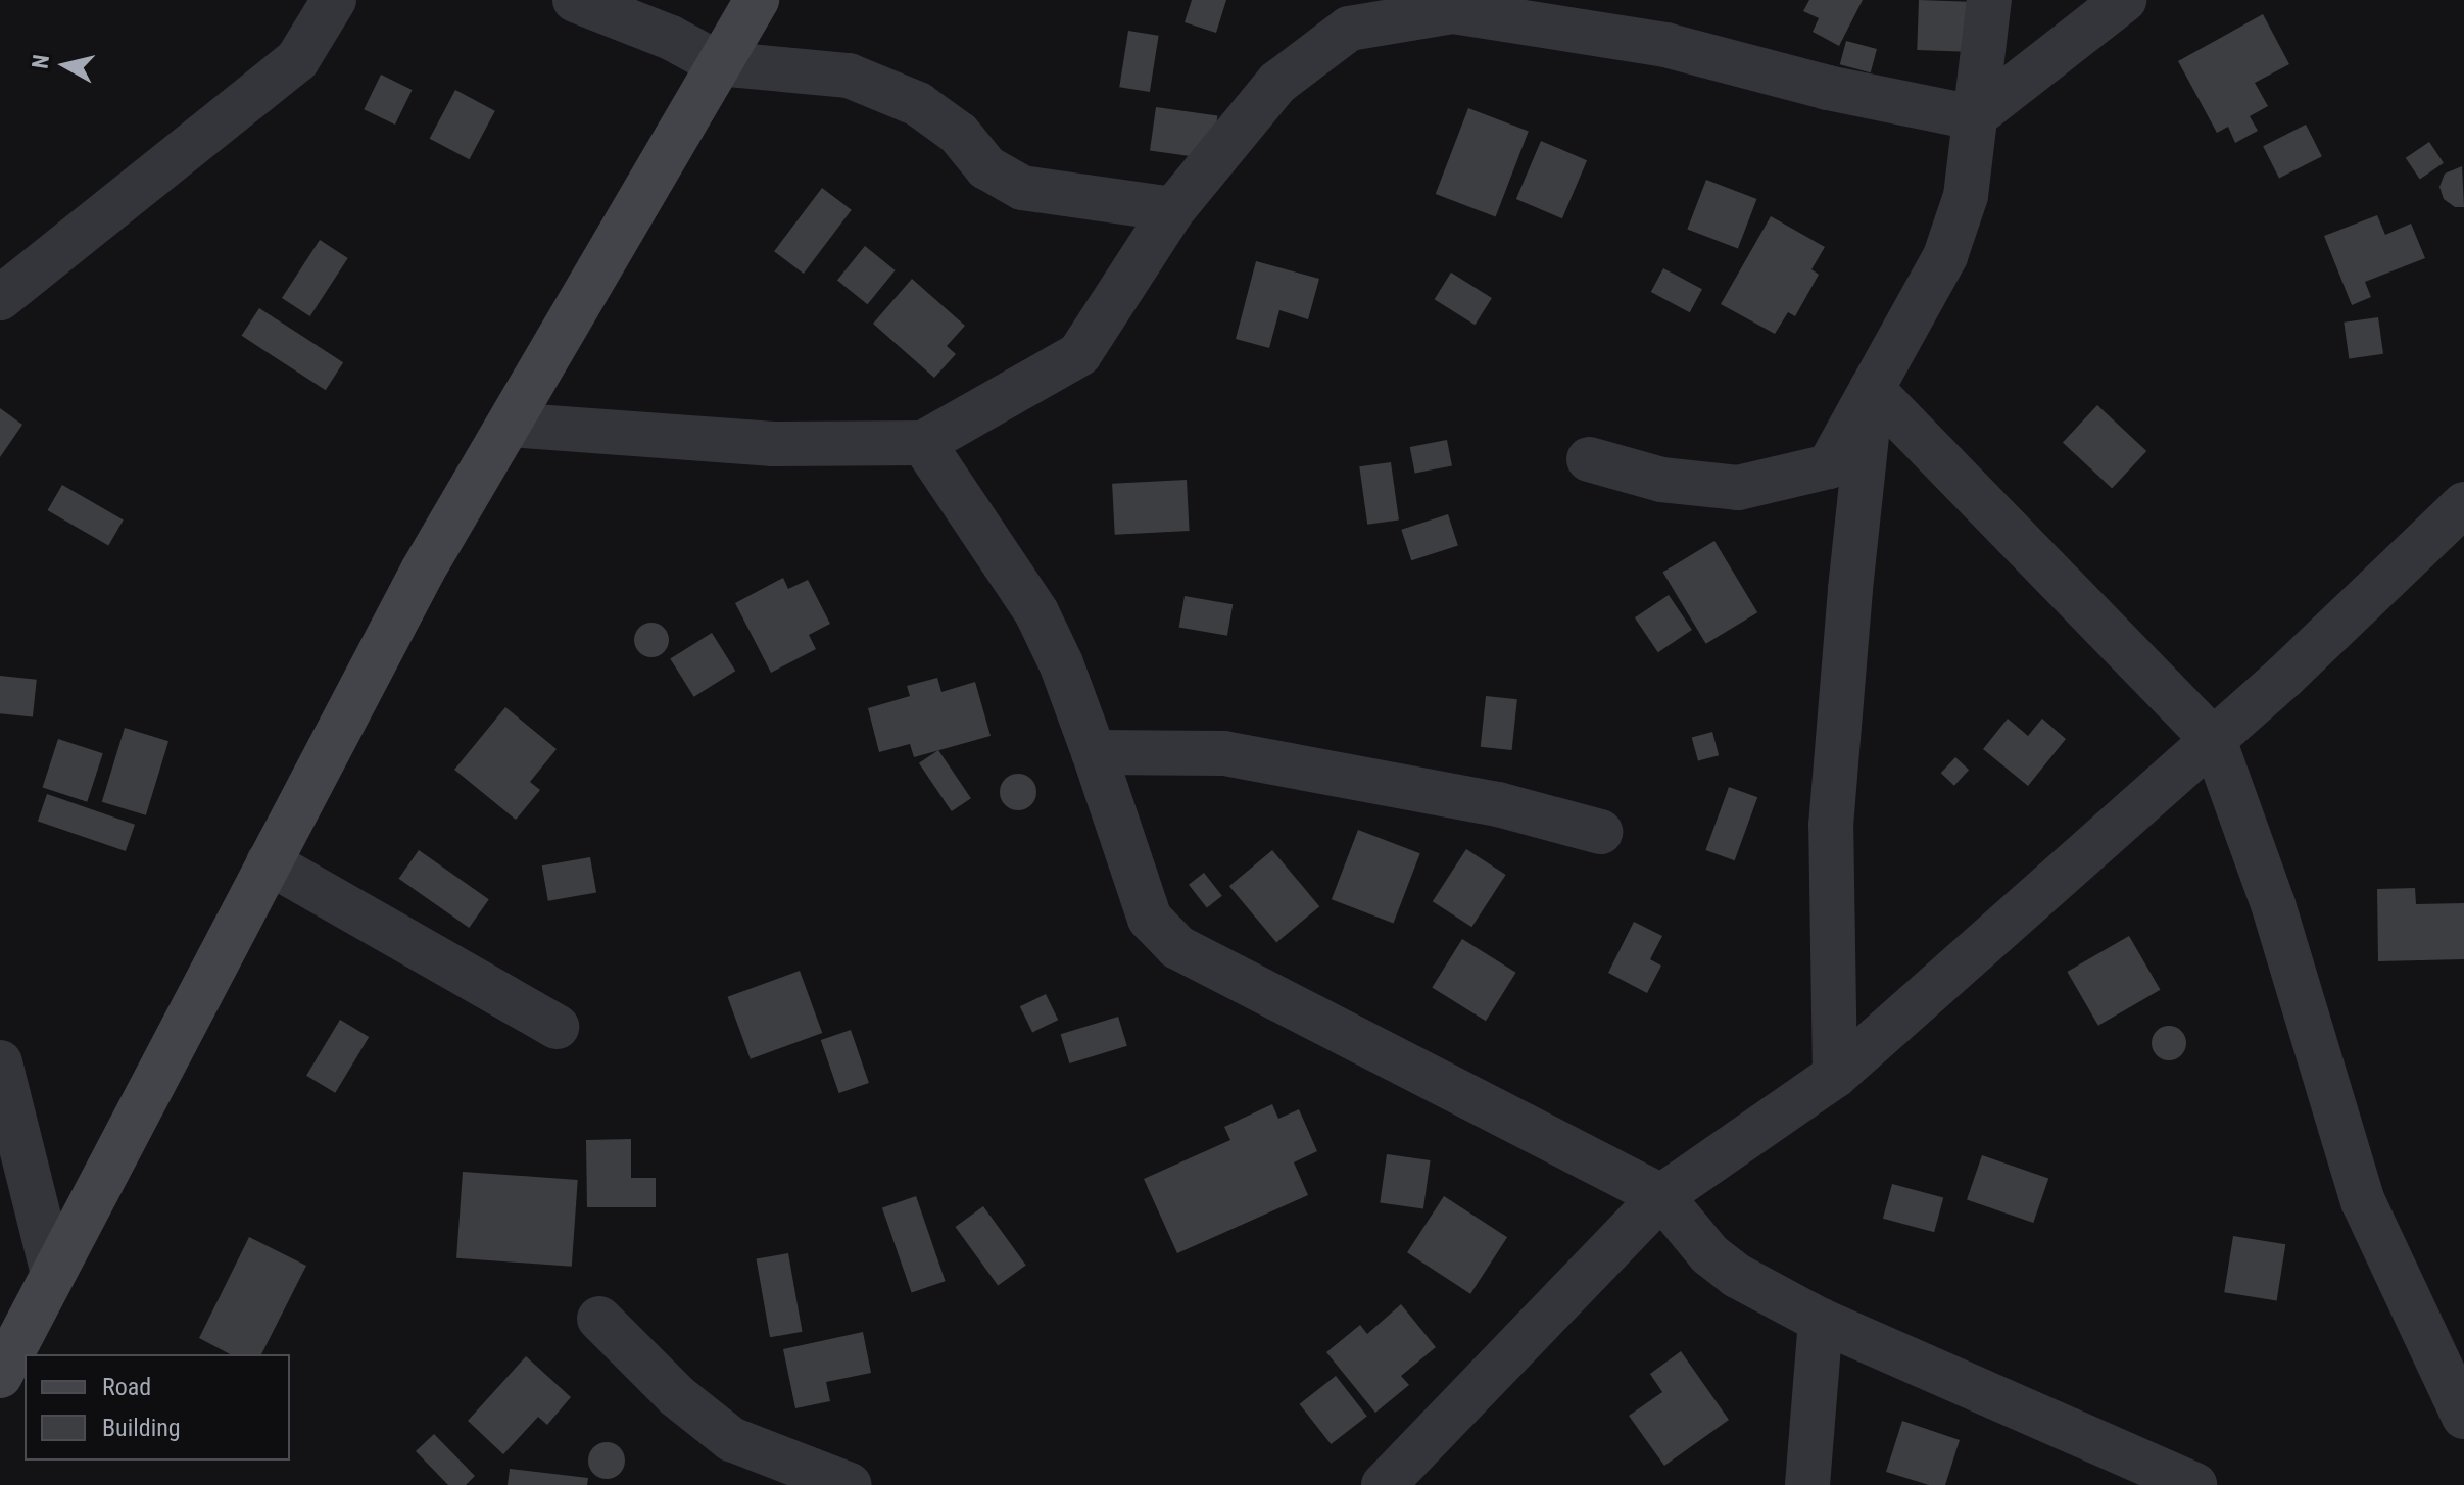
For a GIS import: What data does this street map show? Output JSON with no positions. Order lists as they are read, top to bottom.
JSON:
{
  "legend": ["Road", "Building"],
  "north": "left"
}
